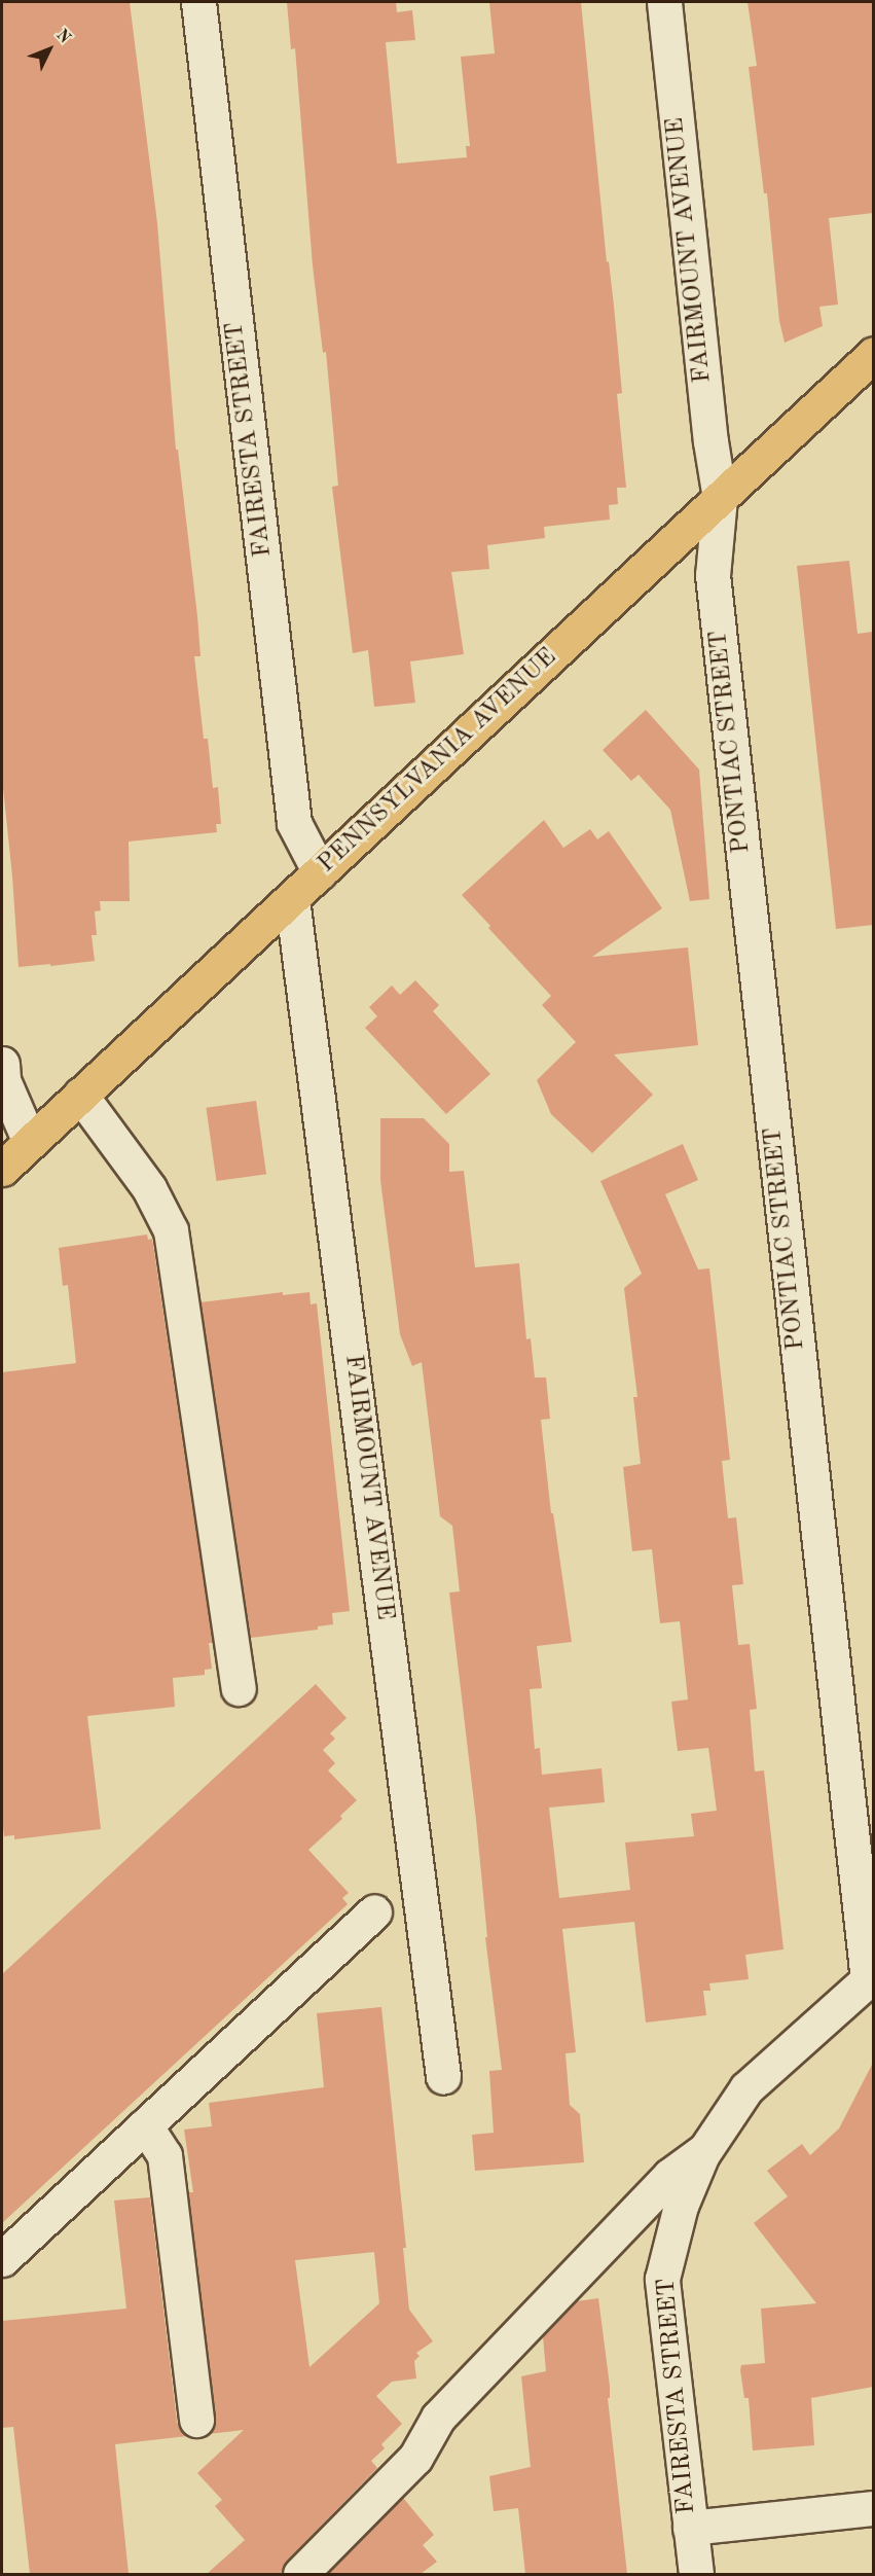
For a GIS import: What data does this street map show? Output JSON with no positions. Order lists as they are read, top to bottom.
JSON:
{
  "streets": {
    "main road": ["PENNSYLVANIA AVENUE"],
    "street": ["FAIRMOUNT AVENUE", "FAIRESTA STREET", "PONTIAC STREET"]
  },
  "crossings": [
    ["FAIRMOUNT AVENUE", "PONTIAC STREET"],
    ["FAIRMOUNT AVENUE", "PENNSYLVANIA AVENUE"],
    ["FAIRESTA STREET", "PENNSYLVANIA AVENUE"],
    ["PONTIAC STREET", "PENNSYLVANIA AVENUE"]
  ],
  "north": "top right"
}
